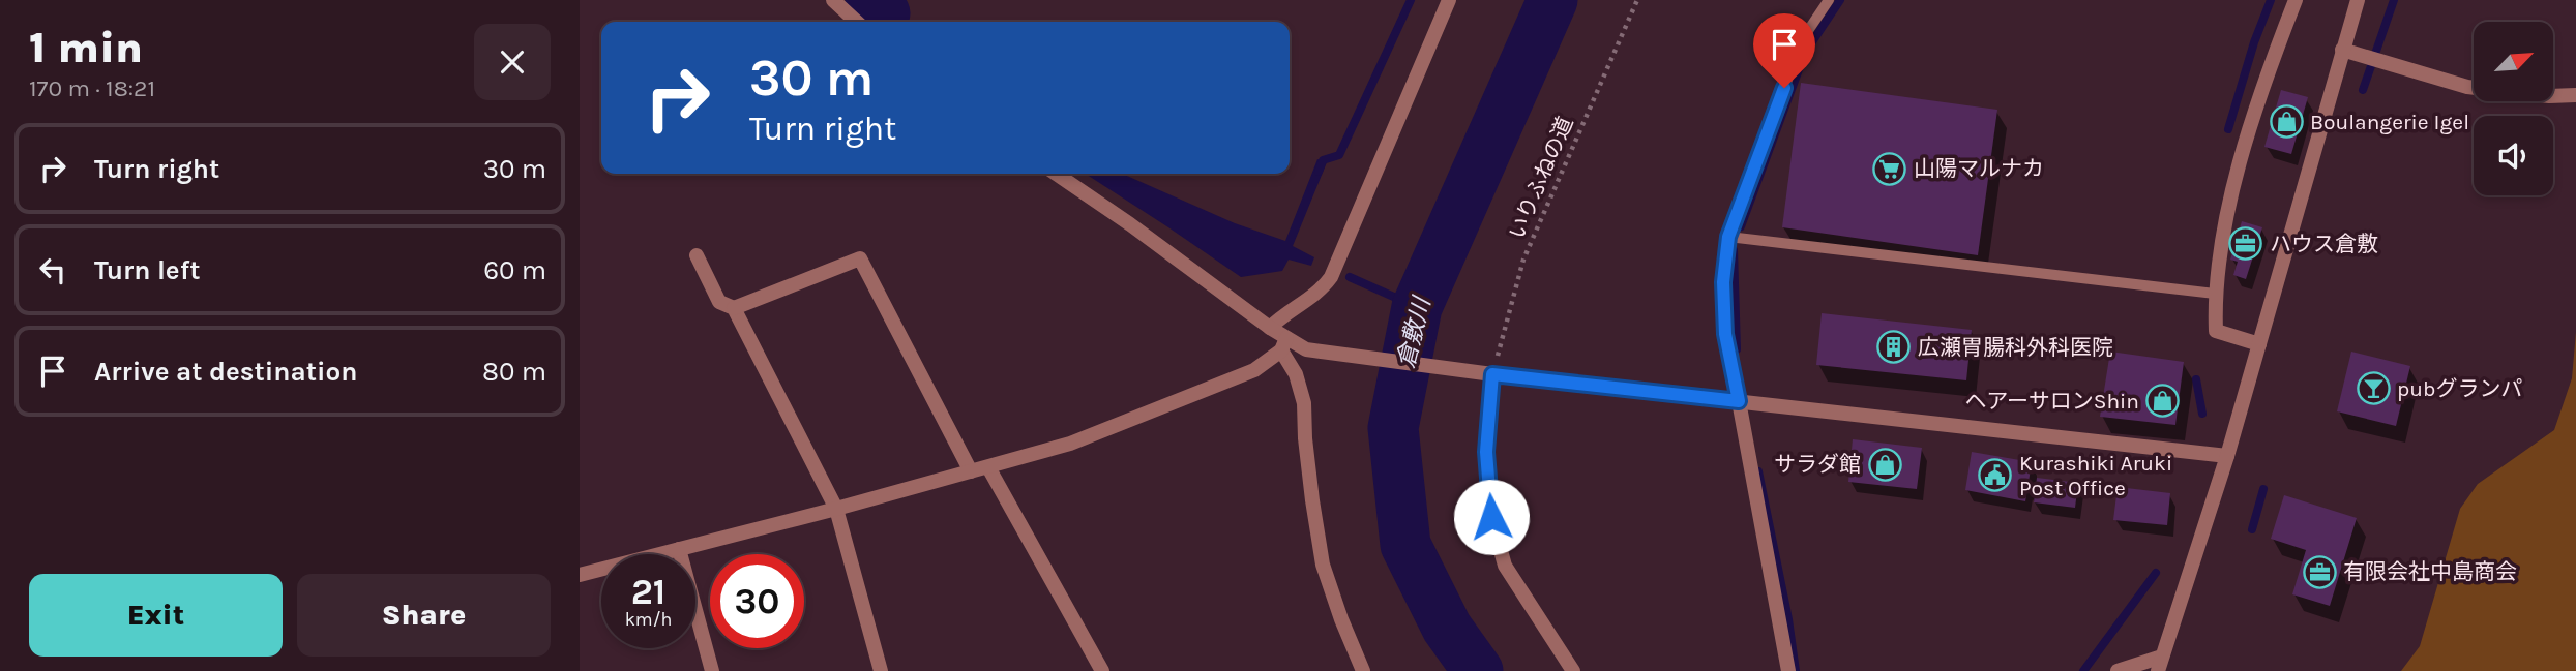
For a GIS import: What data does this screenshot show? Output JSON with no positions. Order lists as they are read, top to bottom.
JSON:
{
  "streets": {
    "path": ["いりふねの道"]
  },
  "water": ["倉敷川"],
  "places": {
    "shop": ["Boulangerie Igel", "ヘアーサロンShin", "サラダ館"],
    "supermarket": ["山陽マルナカ"],
    "office": ["ハウス倉敷", "有限会社中島商会"],
    "building": ["広瀬胃腸科外科医院"],
    "bar": ["pubグランパ"],
    "public building": ["Kurashiki Aruki Post Office"]
  },
  "north": "top right",
  "page": {
    "heading": ["1 min", "170 m · 18:21"],
    "turn": ["30 m", "Turn right"],
    "list": [
      {
        "name": "Turn right",
        "value": "30 m"
      },
      {
        "name": "Turn left",
        "value": "60 m"
      },
      {
        "name": "Arrive at destination",
        "value": "80 m"
      }
    ],
    "speed": "21 km/h",
    "limit": "30",
    "buttons": ["Exit", "Share"]
  }
}
